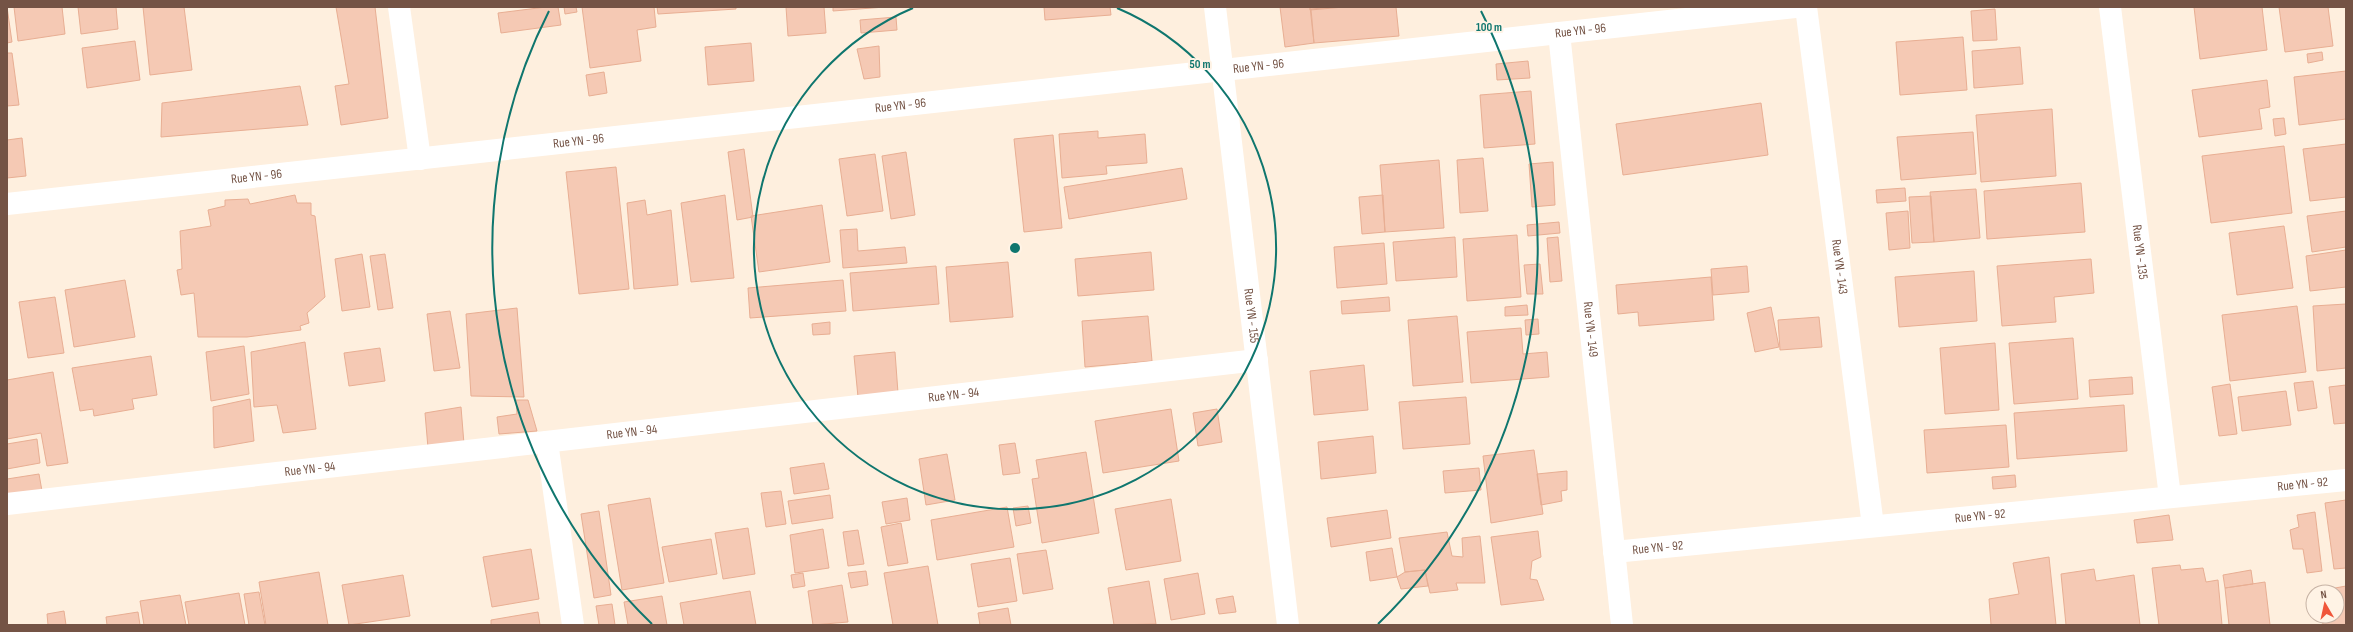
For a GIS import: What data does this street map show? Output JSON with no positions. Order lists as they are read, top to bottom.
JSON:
{
  "streets": {
    "street": [
      "Rue YN - 96",
      "Rue YN - 135",
      "Rue YN - 143",
      "Rue YN - 155",
      "Rue YN - 149",
      "Rue YN - 94",
      "Rue YN - 92"
    ]
  },
  "crossings": [
    ["Rue YN - 96", "Rue YN - 155"],
    ["Rue YN - 96", "Rue YN - 149"],
    ["Rue YN - 135", "Rue YN - 92"],
    ["Rue YN - 143", "Rue YN - 92"],
    ["Rue YN - 155", "Rue YN - 94"],
    ["Rue YN - 149", "Rue YN - 92"]
  ],
  "north": "top",
  "rings": ["100 m", "50 m"]
}
